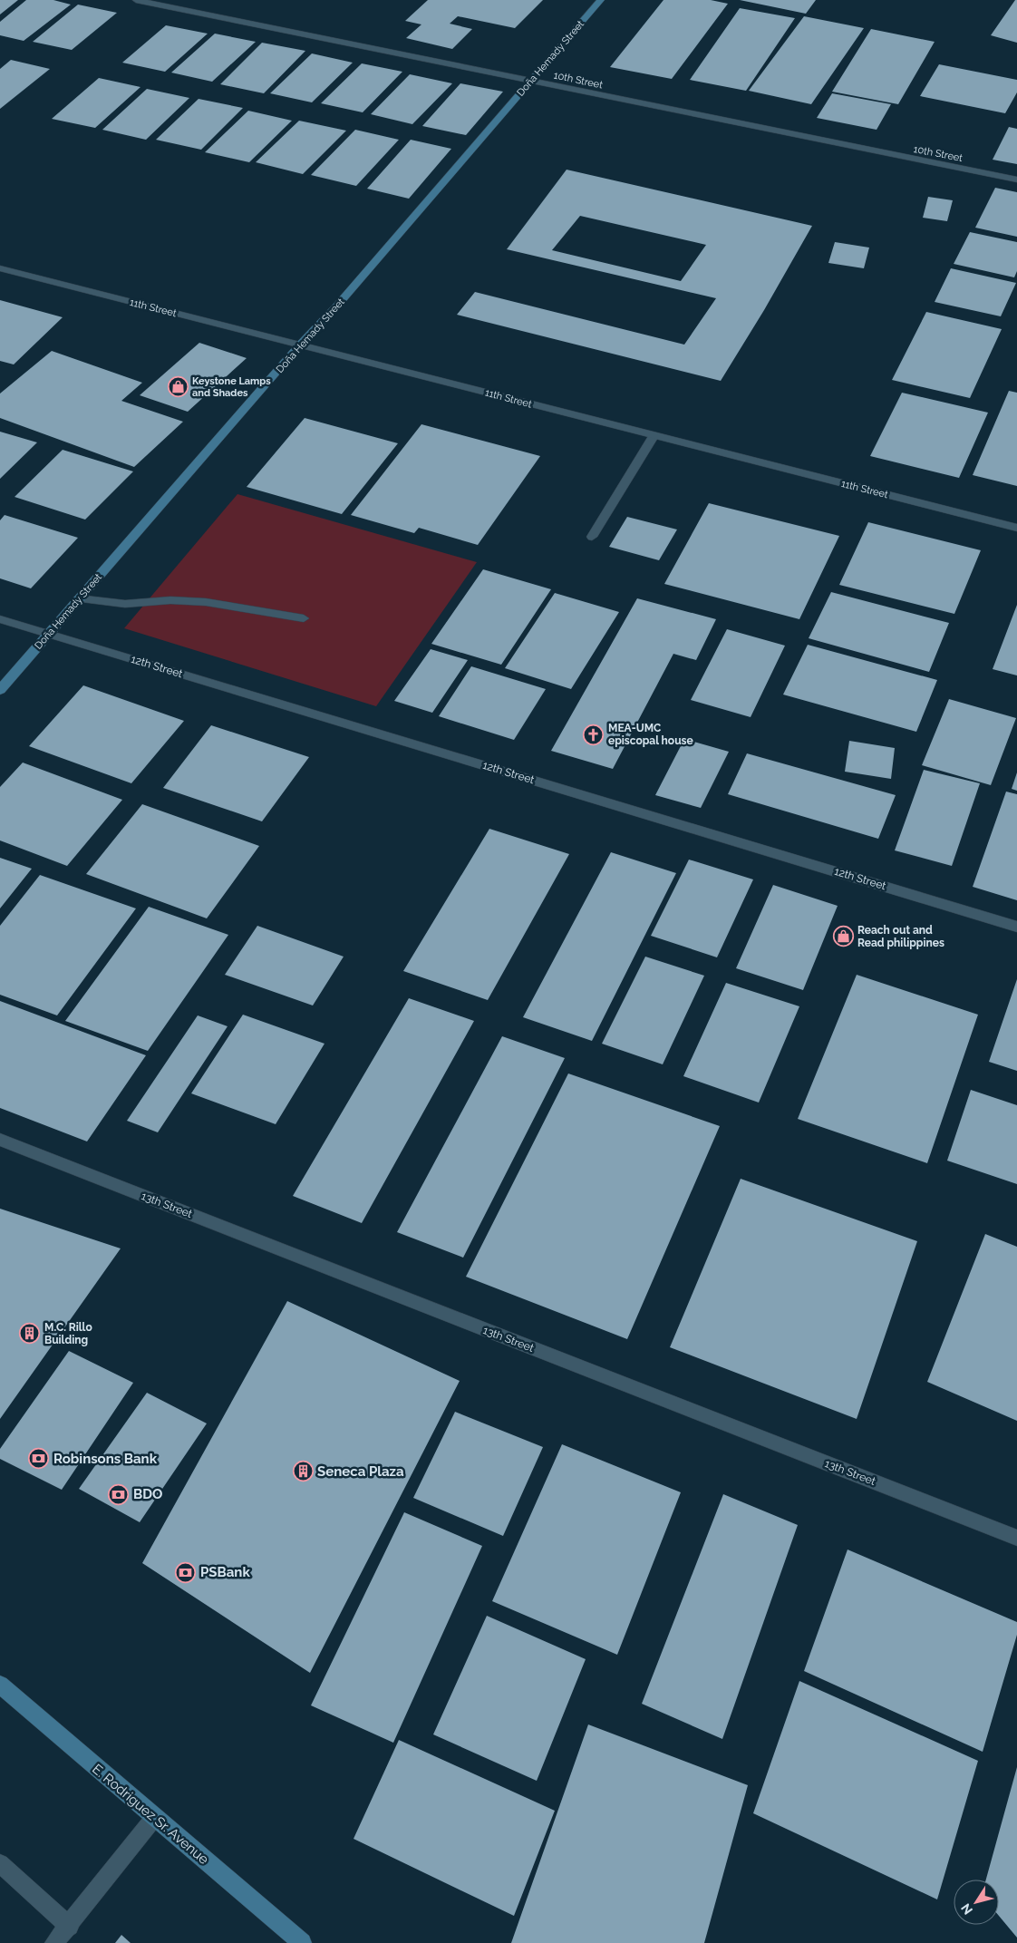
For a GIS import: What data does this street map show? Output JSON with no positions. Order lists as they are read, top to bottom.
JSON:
{
  "streets": {
    "main road": ["Doña Hemady Street", "E. Rodriguez Sr. Avenue"],
    "street": [
      "10th Street",
      "11th Street",
      "12th Street",
      "13th Street"
    ]
  },
  "crossings": [
    ["Doña Hemady Street", "10th Street"],
    ["Doña Hemady Street", "11th Street"],
    ["Doña Hemady Street", "12th Street"]
  ],
  "places": {
    "shop": ["Keystone Lamps and Shades", "Reach out and Read philippines"],
    "church": ["MEA-UMC episcopal house"],
    "building": ["M.C. Rillo Building", "Seneca Plaza"],
    "bank": ["Robinsons Bank", "BDO", "PSBank"]
  },
  "north": "bottom left"
}
